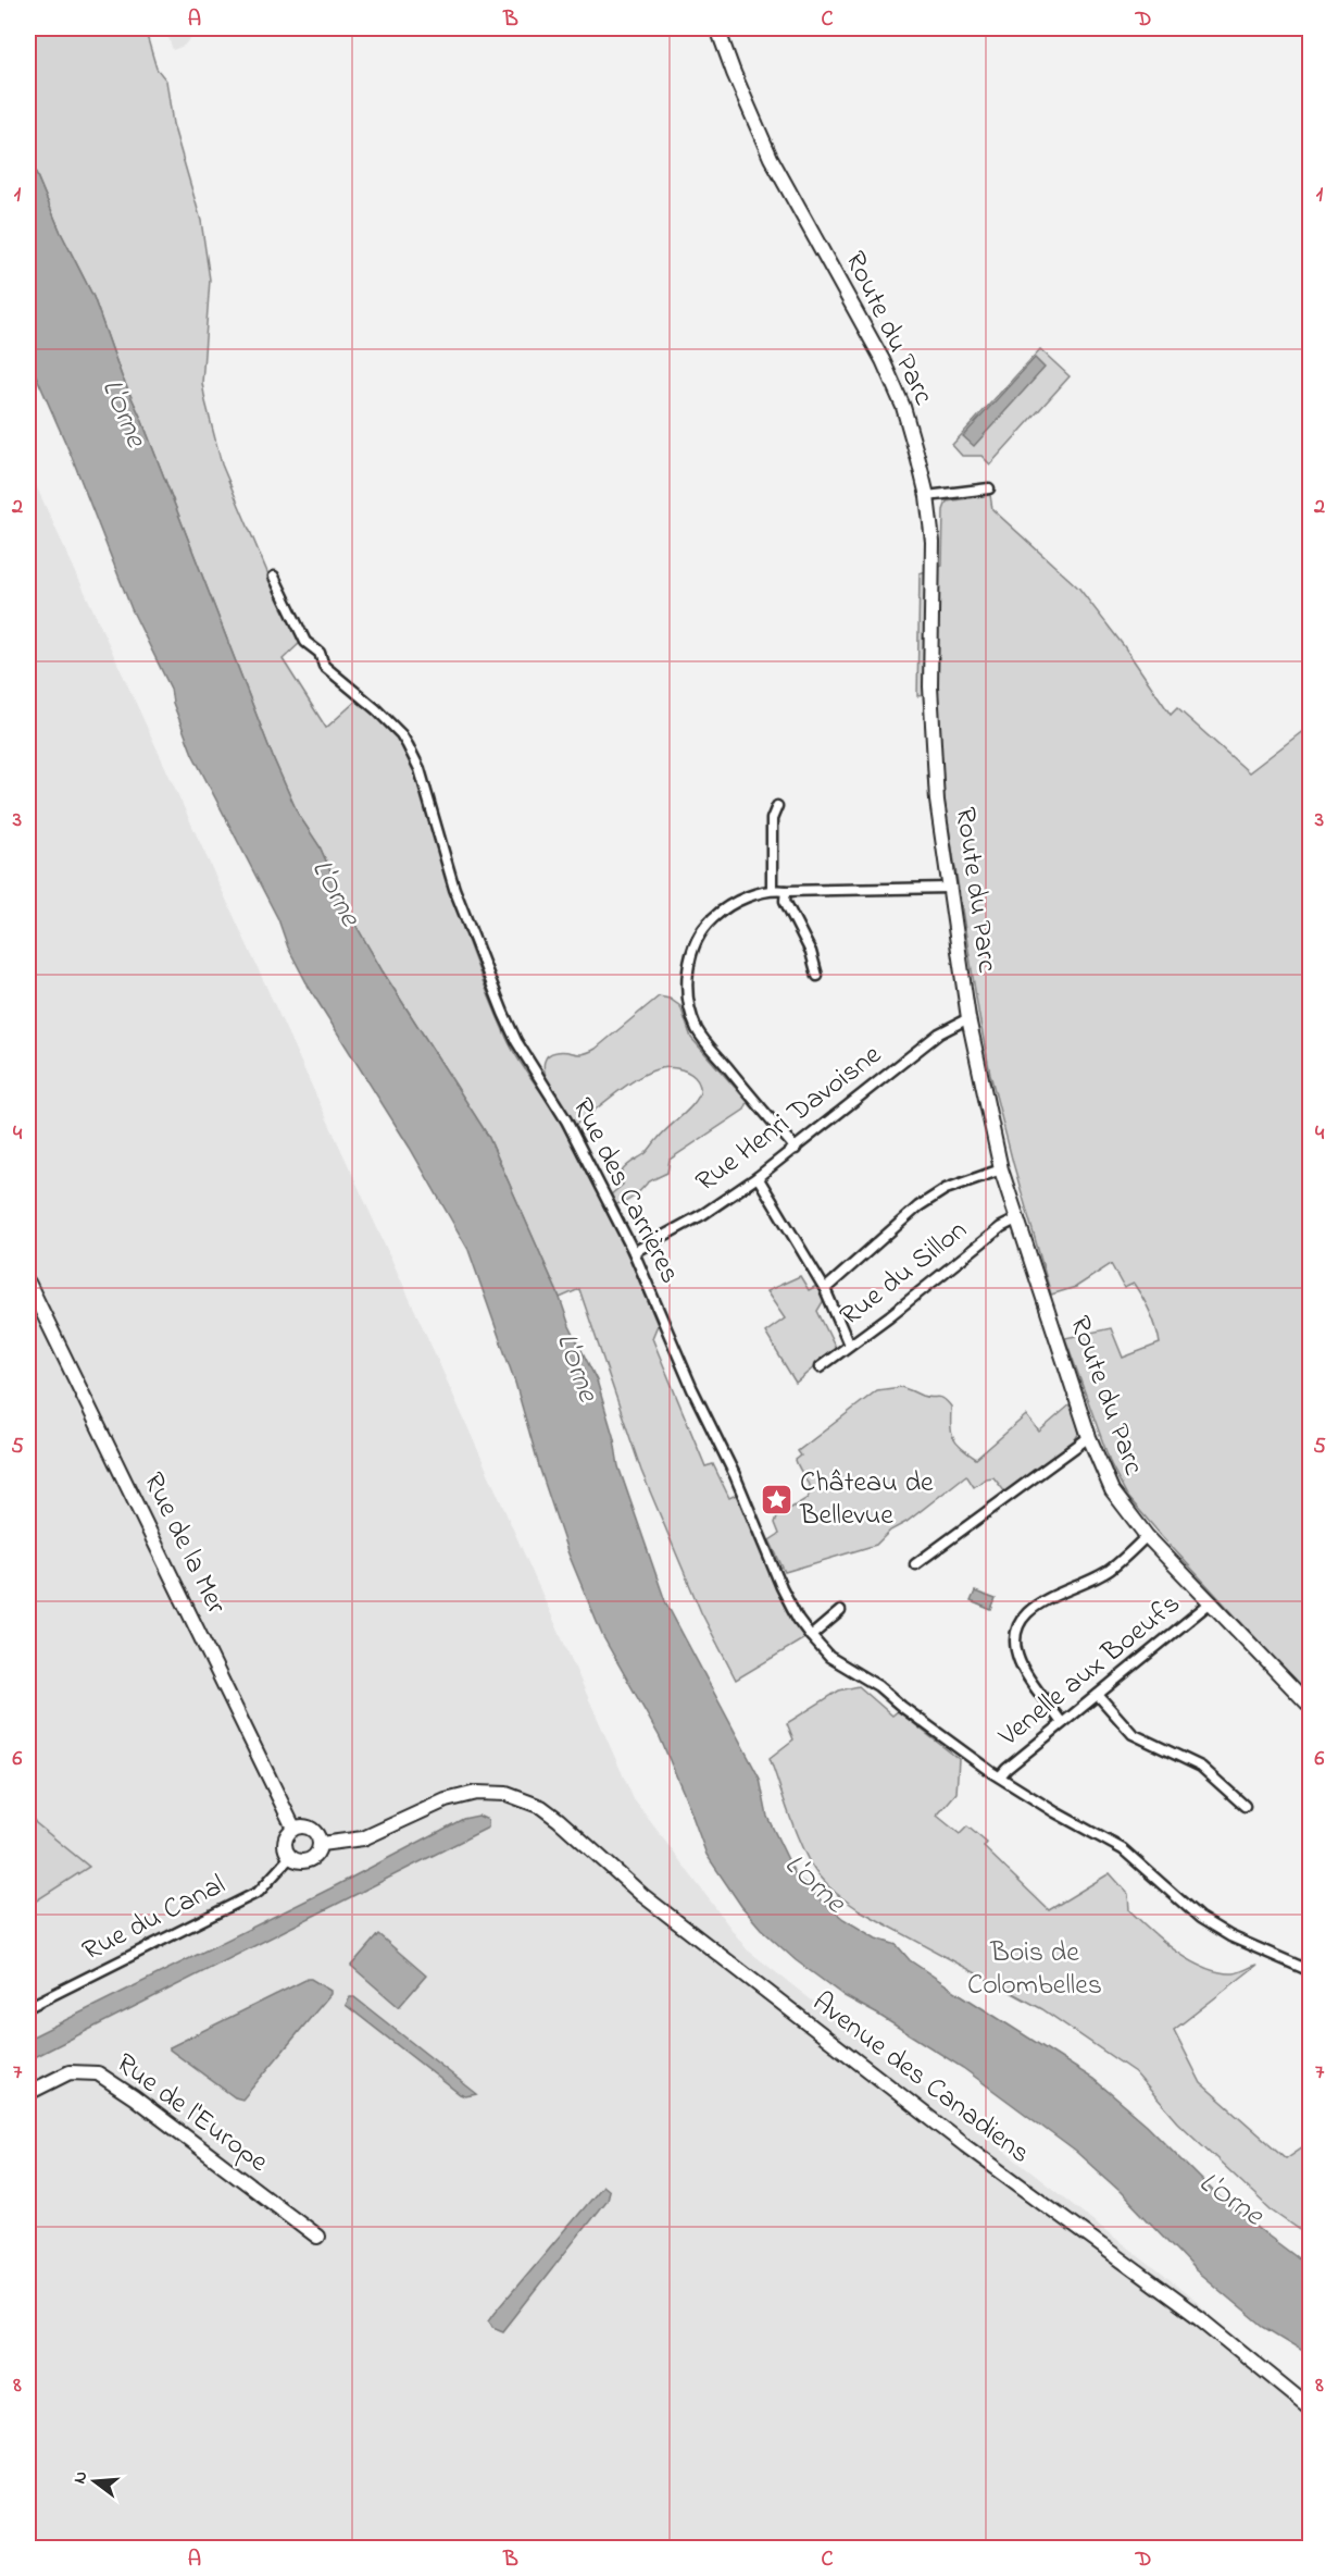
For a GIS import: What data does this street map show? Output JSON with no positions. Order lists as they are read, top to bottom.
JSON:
{
  "streets": {
    "street": [
      "Route du Parc",
      "Rue Henri Davoisne",
      "Rue des Carrières",
      "Rue du Sillon",
      "Rue de la Mer",
      "Venelle aux Boeufs",
      "Rue du Canal",
      "Avenue des Canadiens",
      "Rue de l'Europe"
    ]
  },
  "crossings": [
    ["Route du Parc", "Rue Henri Davoisne"],
    ["Route du Parc", "Rue du Sillon"],
    ["Route du Parc", "Venelle aux Boeufs"],
    ["Rue Henri Davoisne", "Rue des Carrières"],
    ["Rue des Carrières", "Venelle aux Boeufs"],
    ["Rue de la Mer", "Rue du Canal"],
    ["Rue de la Mer", "Avenue des Canadiens"],
    ["Rue du Canal", "Avenue des Canadiens"]
  ],
  "water": ["L'Orne"],
  "parks": ["Bois de Colombelles"],
  "places": {
    "place": ["Château de Bellevue"]
  },
  "north": "left",
  "grid": {
    "columns": [
      "A",
      "B",
      "C",
      "D"
    ],
    "rows": [
      "1",
      "2",
      "3",
      "4",
      "5",
      "6",
      "7",
      "8"
    ]
  }
}
